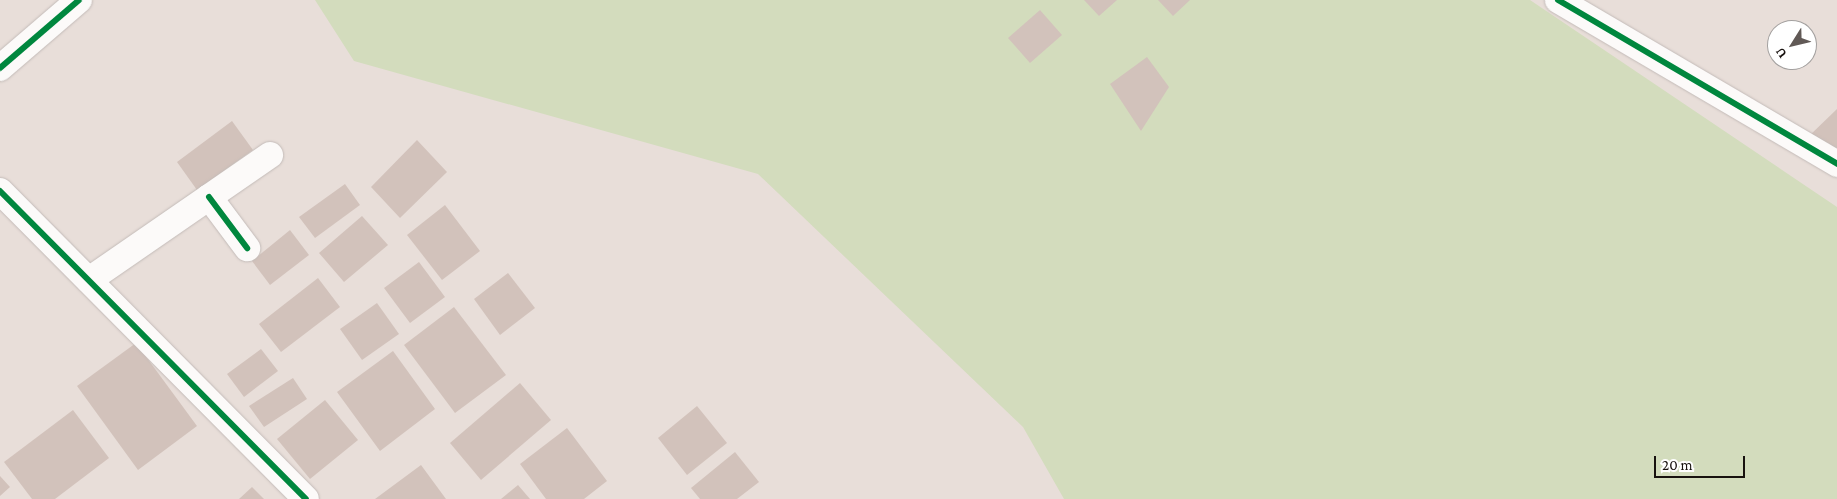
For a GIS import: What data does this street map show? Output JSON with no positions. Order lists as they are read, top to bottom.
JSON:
{
  "scale_bar": "20 m",
  "north": "bottom left"
}
